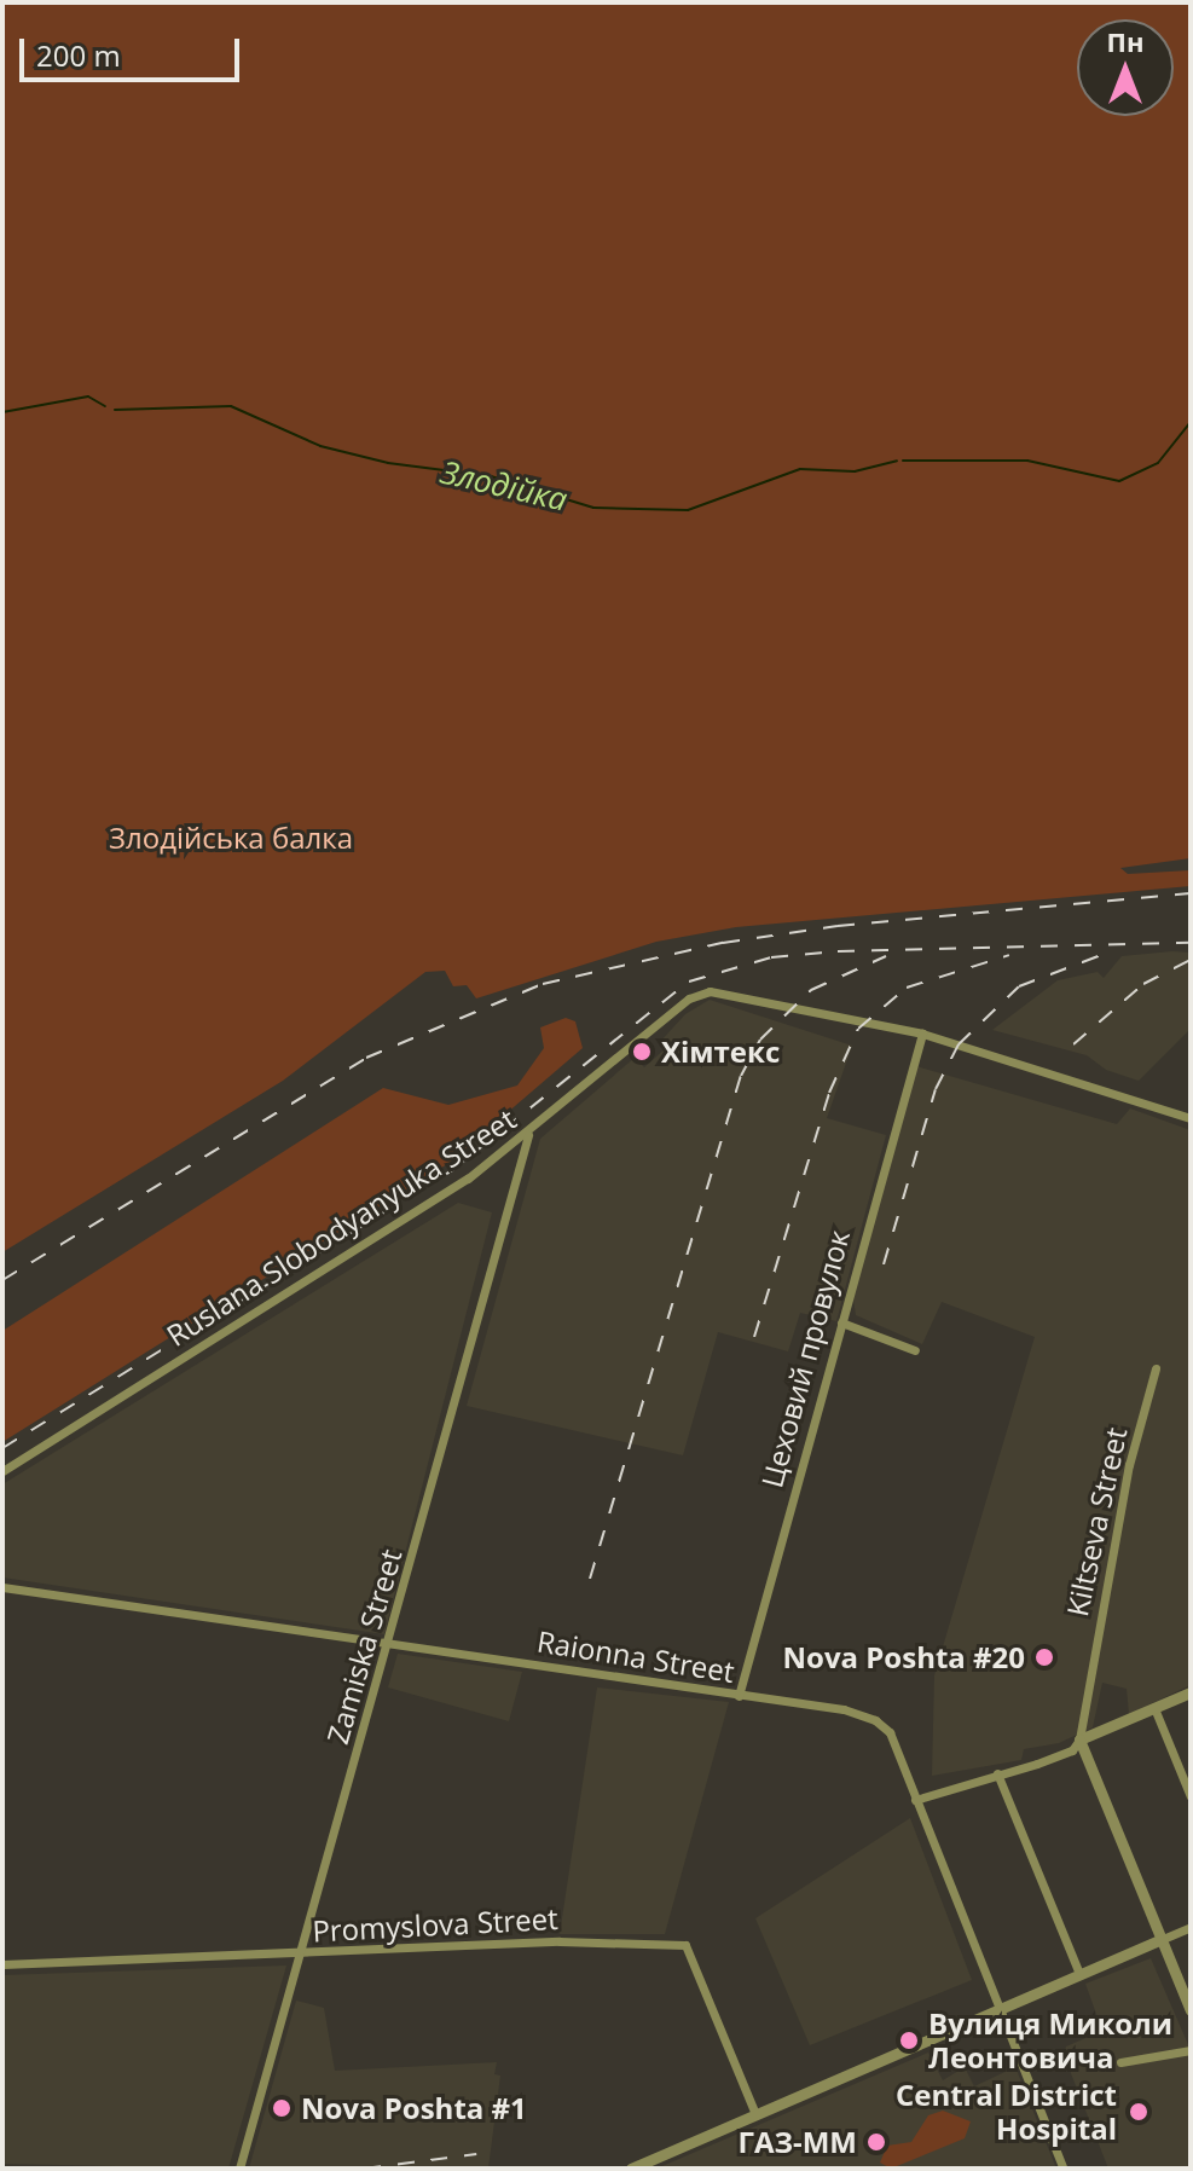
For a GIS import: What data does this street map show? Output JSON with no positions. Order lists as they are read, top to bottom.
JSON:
{
  "streets": {
    "street": [
      "Ruslana Slobodyanyuka Street",
      "Цеховий провулок",
      "Kiltseva Street",
      "Zamiska Street",
      "Raionna Street",
      "Promyslova Street"
    ]
  },
  "crossings": [
    ["Ruslana Slobodyanyuka Street", "Цеховий провулок"],
    ["Ruslana Slobodyanyuka Street", "Zamiska Street"],
    ["Цеховий провулок", "Raionna Street"],
    ["Zamiska Street", "Raionna Street"],
    ["Zamiska Street", "Promyslova Street"]
  ],
  "water": ["Злодійка"],
  "parks": ["Злодійська балка"],
  "places": [
    "Хімтекс",
    "Nova Poshta #20",
    "Вулиця Миколи Леонтовича",
    "Nova Poshta #1",
    "Central District Hospital",
    "ГАЗ-ММ"
  ],
  "scale_bar": "200 m",
  "north": "top"
}
